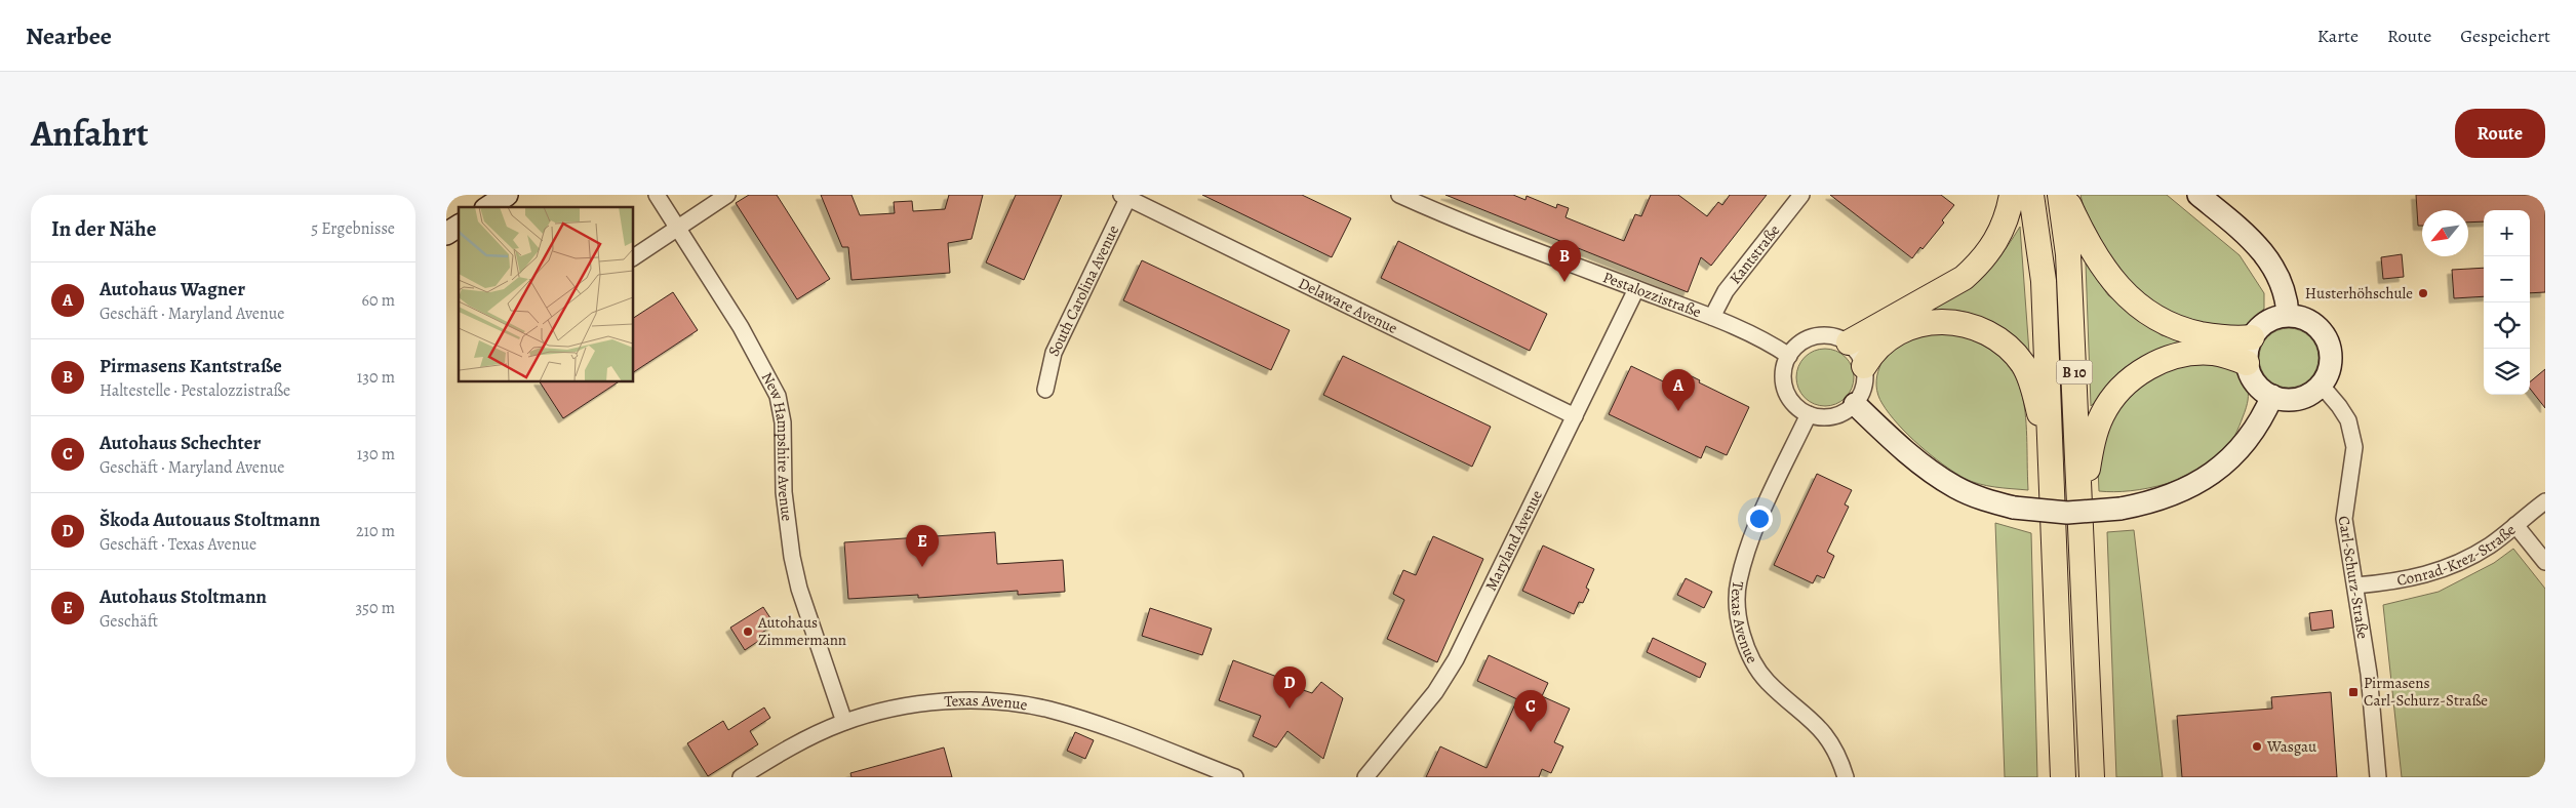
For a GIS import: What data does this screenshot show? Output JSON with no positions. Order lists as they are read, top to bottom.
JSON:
{
  "streets": {
    "highway": ["B 10"],
    "street": [
      "Kantstraße",
      "South Carolina Avenue",
      "Pestalozzistraße",
      "Delaware Avenue",
      "New Hampshire Avenue",
      "Maryland Avenue",
      "Conrad-Krez-Straße",
      "Carl-Schurz-Straße",
      "Texas Avenue"
    ]
  },
  "crossings": [
    ["Kantstraße", "Pestalozzistraße"],
    ["South Carolina Avenue", "Delaware Avenue"],
    ["Pestalozzistraße", "Maryland Avenue"],
    ["Pestalozzistraße", "Texas Avenue"],
    ["Delaware Avenue", "Maryland Avenue"],
    ["New Hampshire Avenue", "Texas Avenue"],
    ["Conrad-Krez-Straße", "Carl-Schurz-Straße"]
  ],
  "places": {
    "other": ["Husterhöhschule", "Autohaus Zimmermann", "Wasgau"],
    "transit": ["Pirmasens Carl-Schurz-Straße"]
  },
  "north": "bottom left",
  "page": {
    "header": "Nearbee",
    "nav": ["Karte", "Route", "Gespeichert"],
    "title": "Anfahrt",
    "buttons": "Route",
    "heading": ["In der Nähe", "5 Ergebnisse"],
    "map_buttons": ["+", "−"],
    "pins": [
      "B",
      "A",
      "E",
      "D",
      "C"
    ],
    "list": [
      {
        "mark": "A",
        "name": "Autohaus Wagner",
        "note": "Geschäft · Maryland Avenue",
        "value": "60 m"
      },
      {
        "mark": "B",
        "name": "Pirmasens Kantstraße",
        "note": "Haltestelle · Pestalozzistraße",
        "value": "130 m"
      },
      {
        "mark": "C",
        "name": "Autohaus Schechter",
        "note": "Geschäft · Maryland Avenue",
        "value": "130 m"
      },
      {
        "mark": "D",
        "name": "Škoda Autouaus Stoltmann",
        "note": "Geschäft · Texas Avenue",
        "value": "210 m"
      },
      {
        "mark": "E",
        "name": "Autohaus Stoltmann",
        "note": "Geschäft",
        "value": "350 m"
      }
    ]
  }
}
